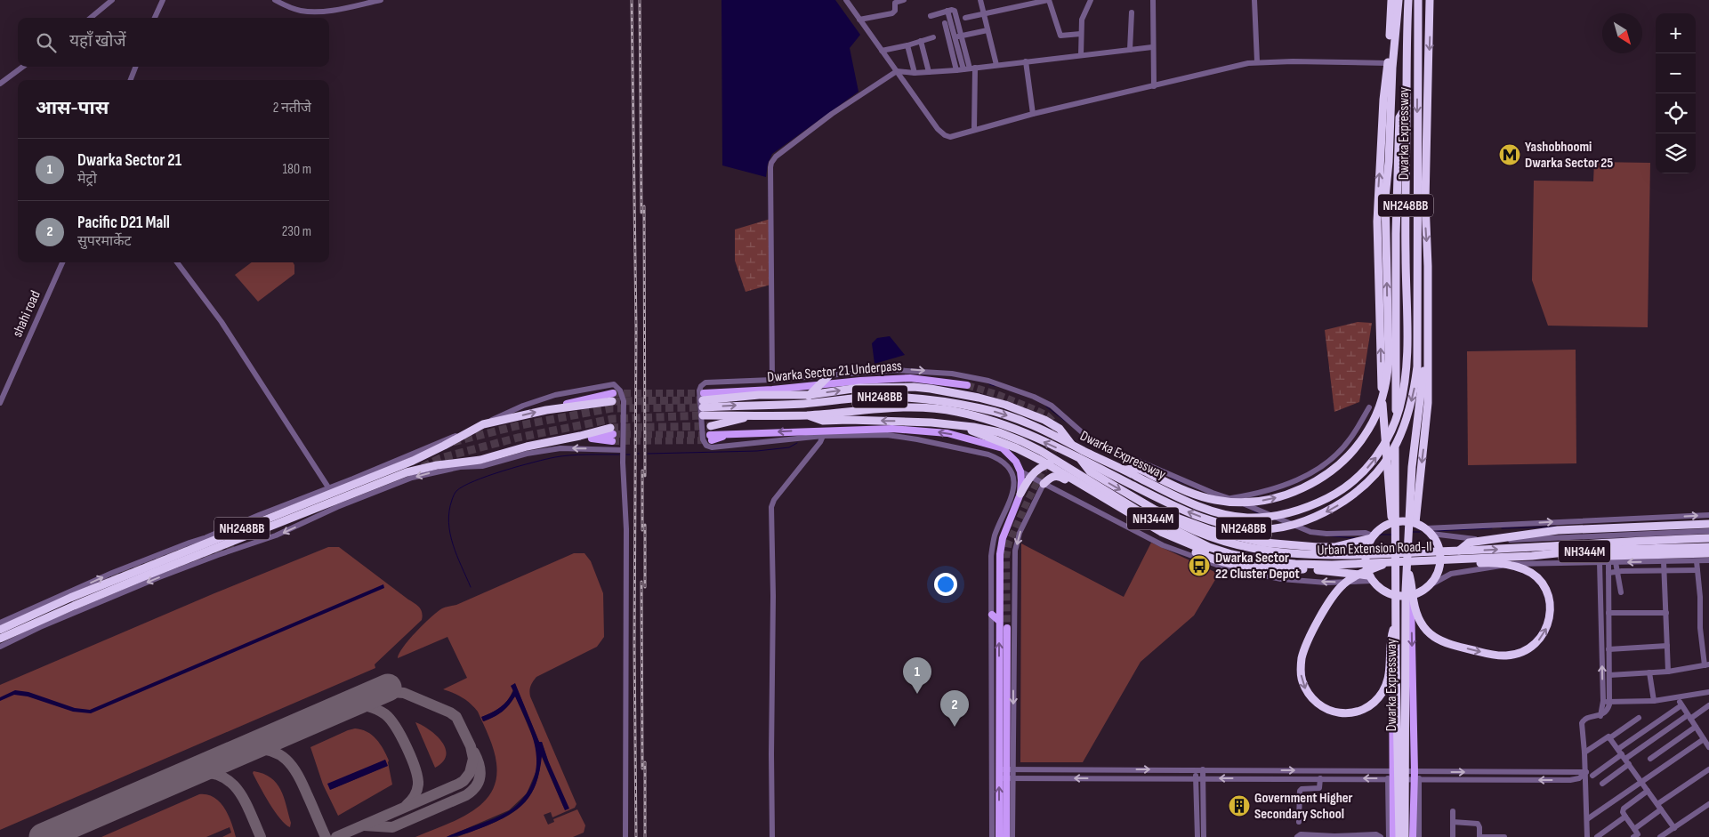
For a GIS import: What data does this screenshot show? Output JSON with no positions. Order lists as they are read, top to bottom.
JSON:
{
  "streets": {
    "highway": [
      "Dwarka Expressway",
      "NH248BB",
      "NH344M",
      "Urban Extension Road-II"
    ],
    "main road": ["Dwarka Sector 21 Underpass"],
    "street": ["shahi road"]
  },
  "crossings": [
    ["Dwarka Expressway", "NH248BB"],
    ["Dwarka Expressway", "Urban Extension Road-II"],
    ["NH248BB", "Dwarka Sector 21 Underpass"],
    ["NH248BB", "Urban Extension Road-II"]
  ],
  "places": {
    "metro station": ["Yashobhoomi Dwarka Sector 25"],
    "bus stop": ["Dwarka Sector 22 Cluster Depot"],
    "building": ["Government Higher Secondary School"]
  },
  "north": "bottom right",
  "page": {
    "map_buttons": ["+", "−"],
    "search": "यहाँ खोजें",
    "heading": ["आस-पास", "2 नतीजे"],
    "list": [
      {
        "mark": "1",
        "name": "Dwarka Sector 21",
        "note": "मेट्रो",
        "value": "180 m"
      },
      {
        "mark": "2",
        "name": "Pacific D21 Mall",
        "note": "सुपरमार्केट",
        "value": "230 m"
      }
    ],
    "pins": ["1", "2"]
  }
}
